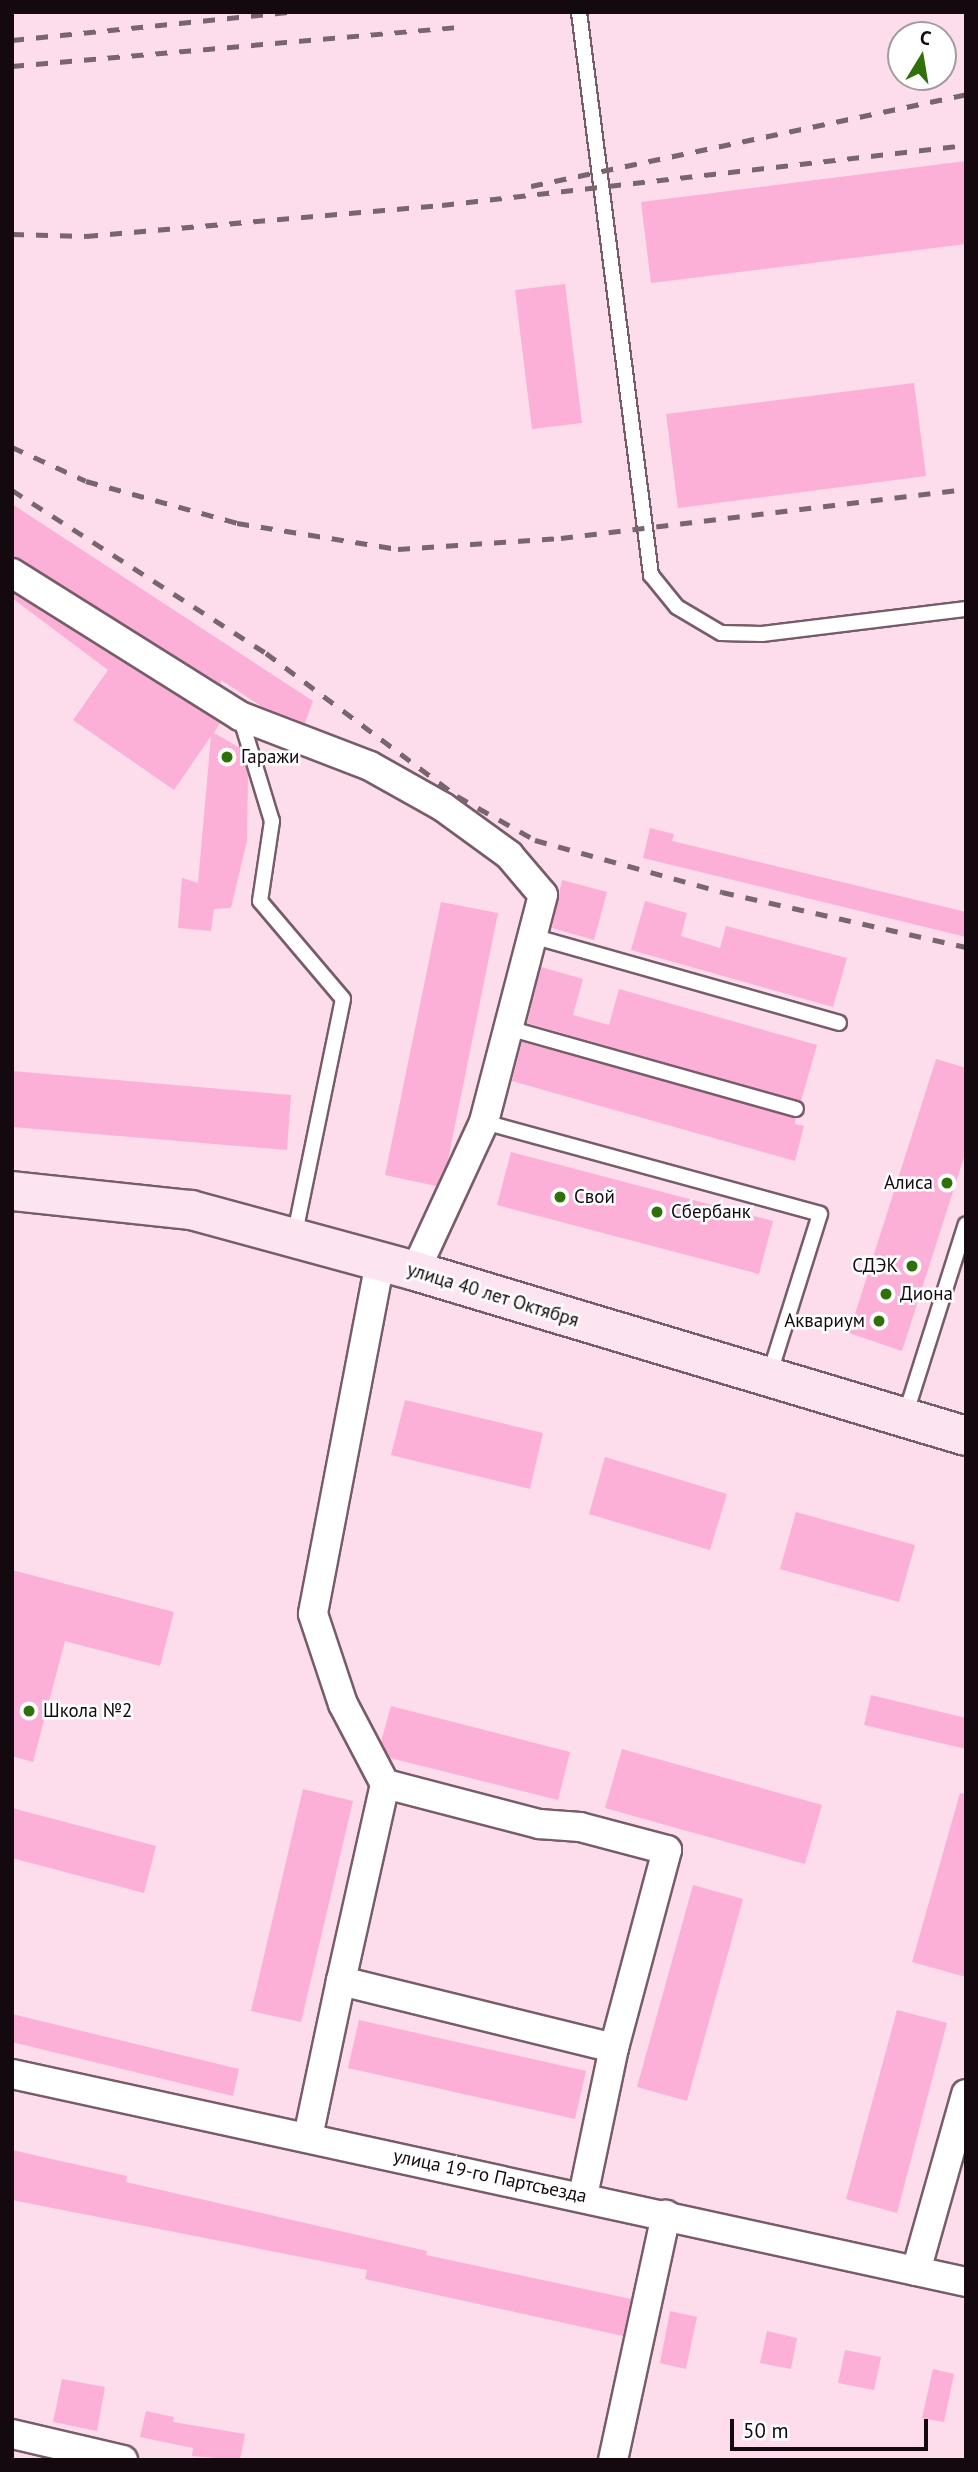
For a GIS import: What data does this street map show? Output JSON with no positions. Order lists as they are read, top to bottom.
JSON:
{
  "streets": {
    "main road": ["улица 40 лет Октября"],
    "street": ["улица 19-го Партсъезда"]
  },
  "places": [
    "Гаражи",
    "Алиса",
    "Свой",
    "Сбербанк",
    "СДЭК",
    "Диона",
    "Аквариум",
    "Школа №2"
  ],
  "scale_bar": "50 m",
  "north": "top"
}
